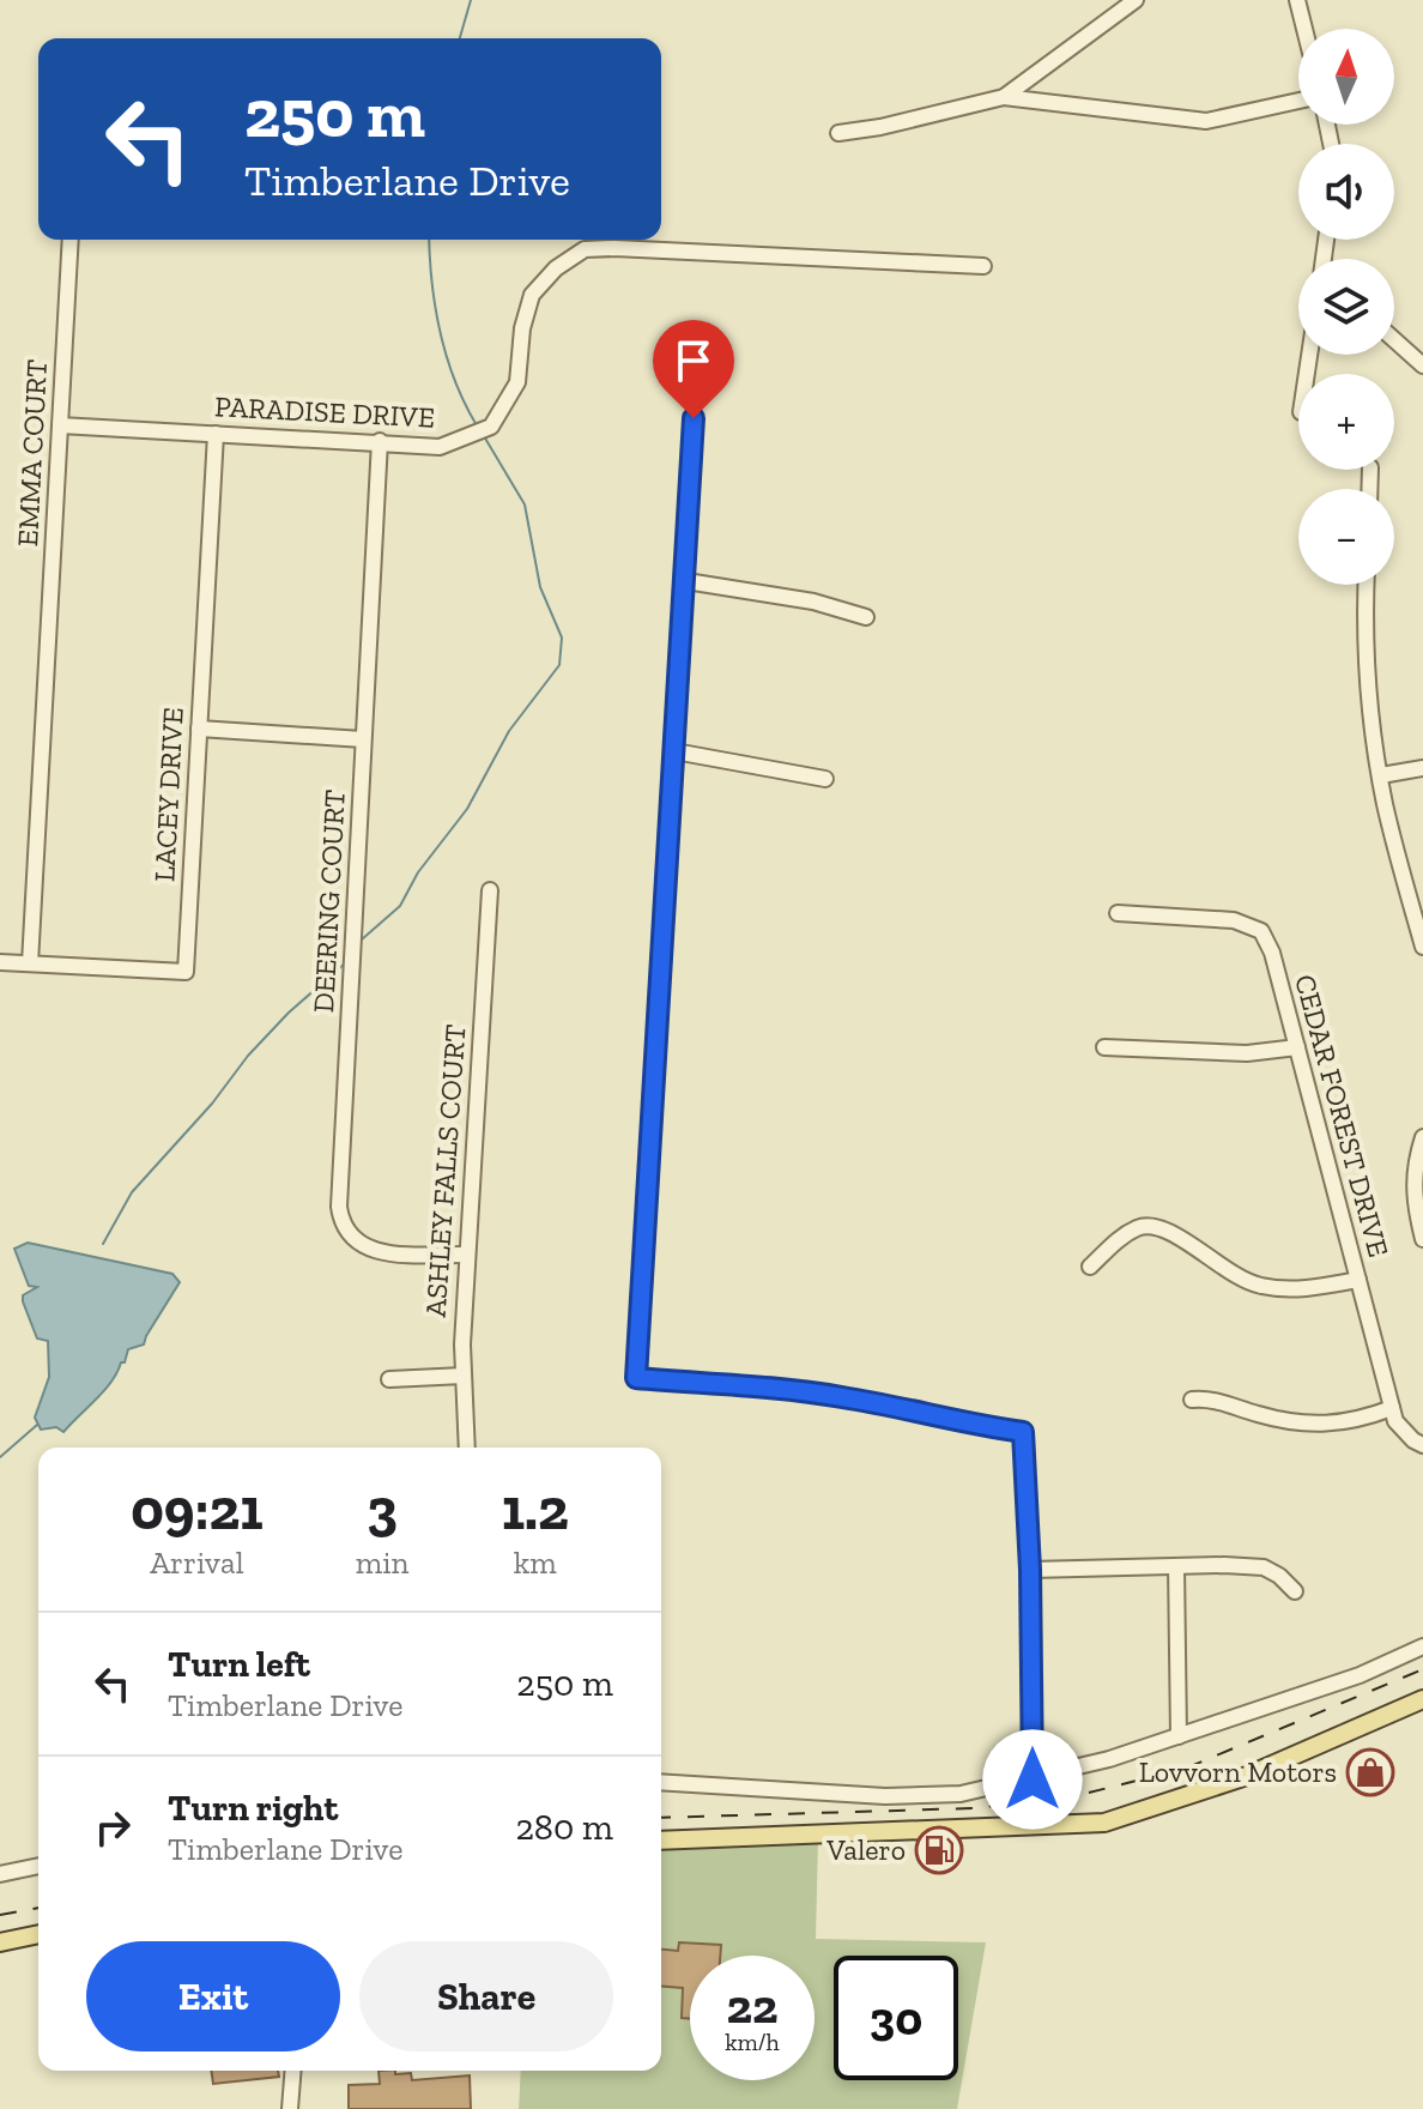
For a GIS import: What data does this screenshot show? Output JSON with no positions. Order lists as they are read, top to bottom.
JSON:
{
  "streets": {
    "street": [
      "PARADISE DRIVE",
      "EMMA COURT",
      "LACEY DRIVE",
      "DEERING COURT",
      "CEDAR FOREST DRIVE",
      "ASHLEY FALLS COURT"
    ]
  },
  "crossings": [
    ["PARADISE DRIVE", "EMMA COURT"],
    ["PARADISE DRIVE", "LACEY DRIVE"],
    ["PARADISE DRIVE", "DEERING COURT"],
    ["EMMA COURT", "LACEY DRIVE"],
    ["DEERING COURT", "ASHLEY FALLS COURT"]
  ],
  "places": {
    "shop": ["Lovvorn Motors"],
    "fuel station": ["Valero"]
  },
  "north": "top",
  "page": {
    "map_buttons": ["+", "−"],
    "turn": ["250 m", "Timberlane Drive"],
    "eta": [
      "09:21",
      "Arrival",
      "3",
      "min",
      "1.2",
      "km"
    ],
    "list": [
      {
        "name": "Turn left",
        "note": "Timberlane Drive",
        "value": "250 m"
      },
      {
        "name": "Turn right",
        "note": "Timberlane Drive",
        "value": "280 m"
      }
    ],
    "buttons": ["Exit", "Share"],
    "speed": "22 km/h",
    "limit": "30"
  }
}
